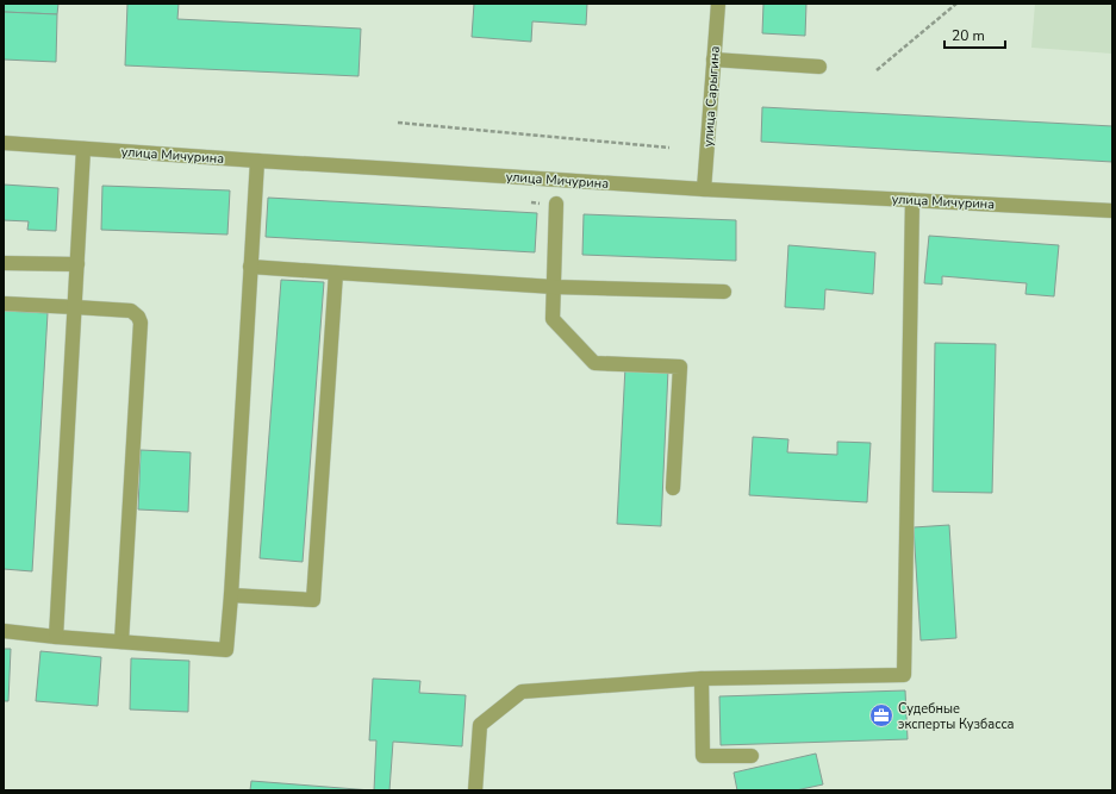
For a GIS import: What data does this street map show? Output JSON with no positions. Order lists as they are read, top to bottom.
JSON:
{
  "streets": {
    "street": ["улица Сарыгина", "улица Мичурина"]
  },
  "crossings": [
    ["улица Сарыгина", "улица Мичурина"]
  ],
  "places": {
    "office": ["Судебные эксперты Кузбасса"]
  },
  "scale_bar": "20 m"
}
